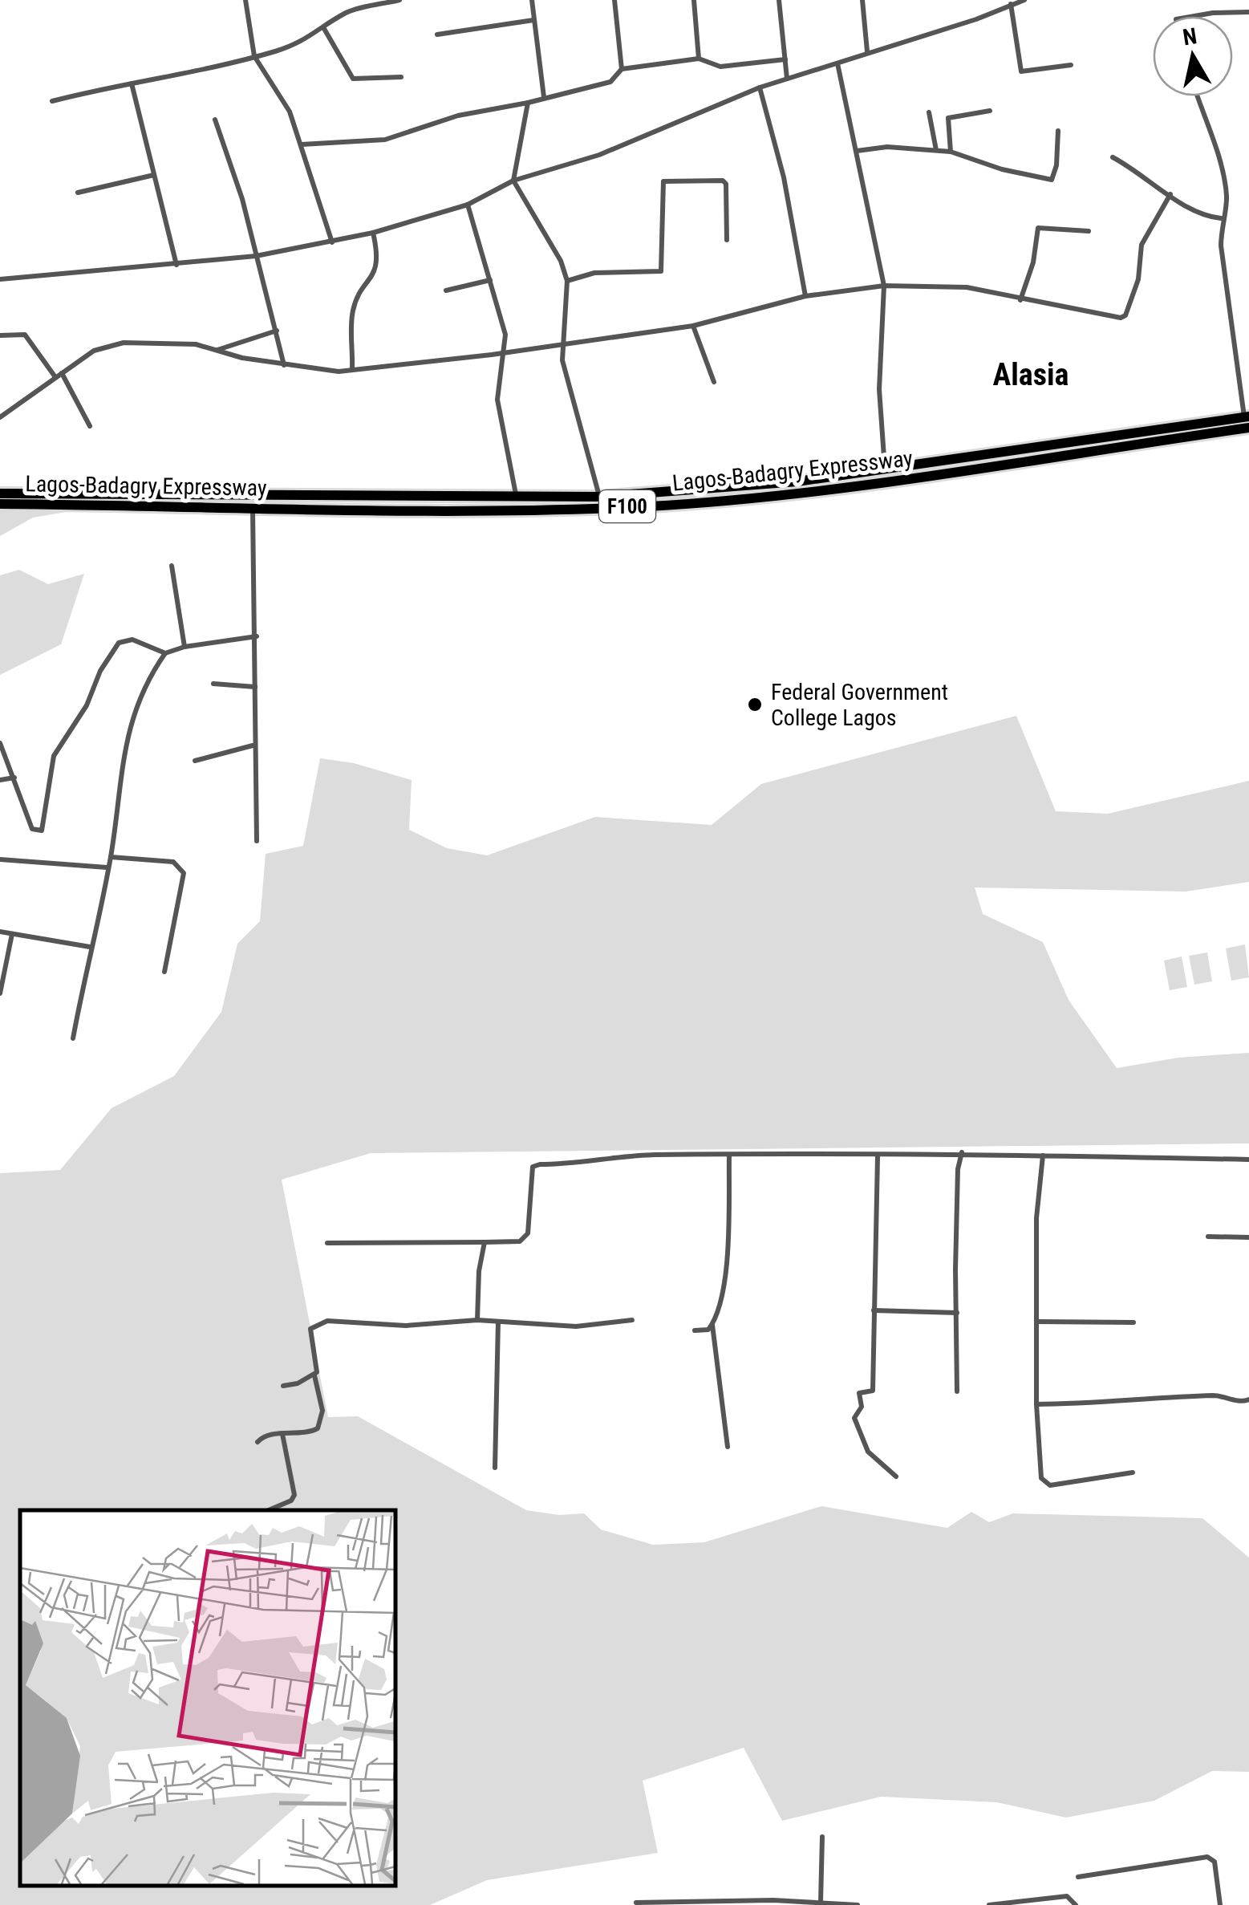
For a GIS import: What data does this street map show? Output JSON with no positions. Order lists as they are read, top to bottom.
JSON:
{
  "streets": {
    "highway": ["Lagos-Badagry Expressway", "F100"]
  },
  "districts": ["Alasia"],
  "places": ["Federal Government College Lagos"],
  "north": "top"
}
